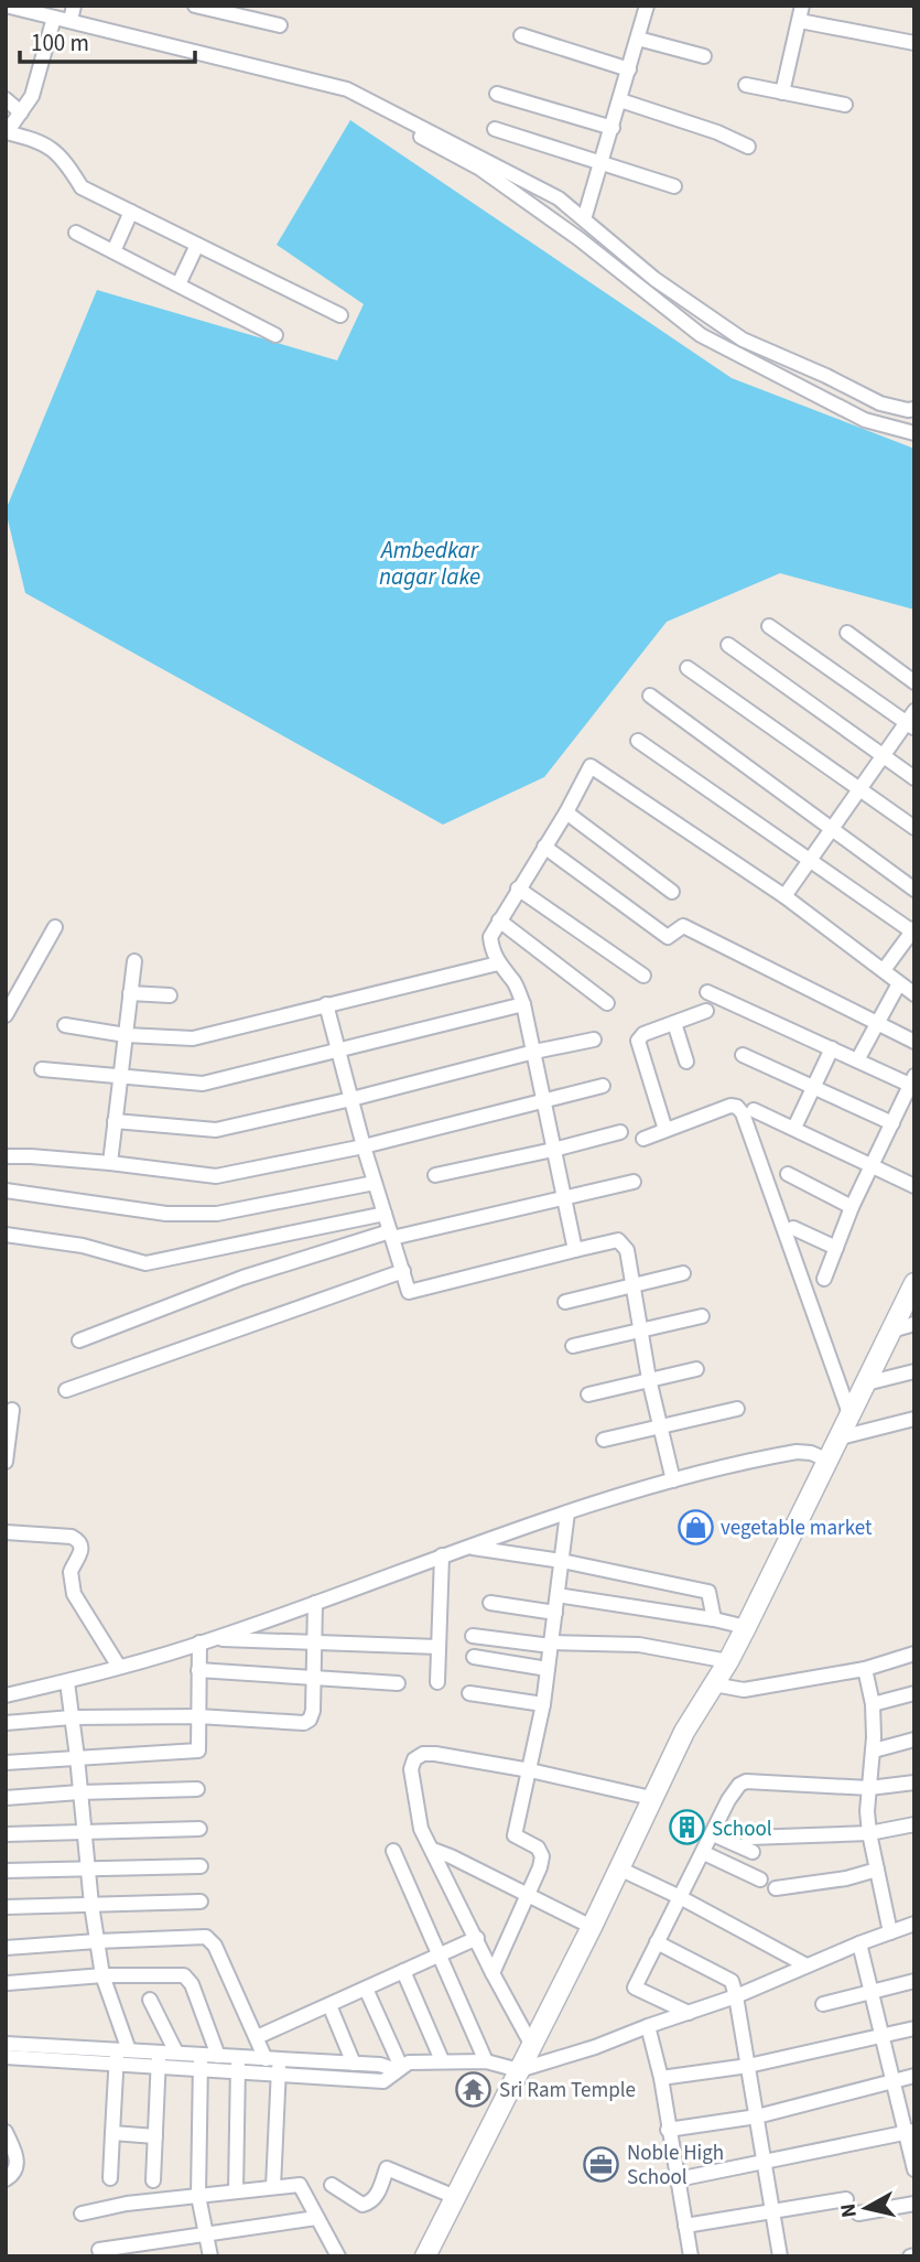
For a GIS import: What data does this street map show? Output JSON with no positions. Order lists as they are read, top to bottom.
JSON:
{
  "water": ["Ambedkar nagar lake"],
  "places": {
    "shop": ["vegetable market"],
    "building": ["School"],
    "temple": ["Sri Ram Temple"],
    "office": ["Noble High School"]
  },
  "scale_bar": "100 m",
  "north": "left"
}
